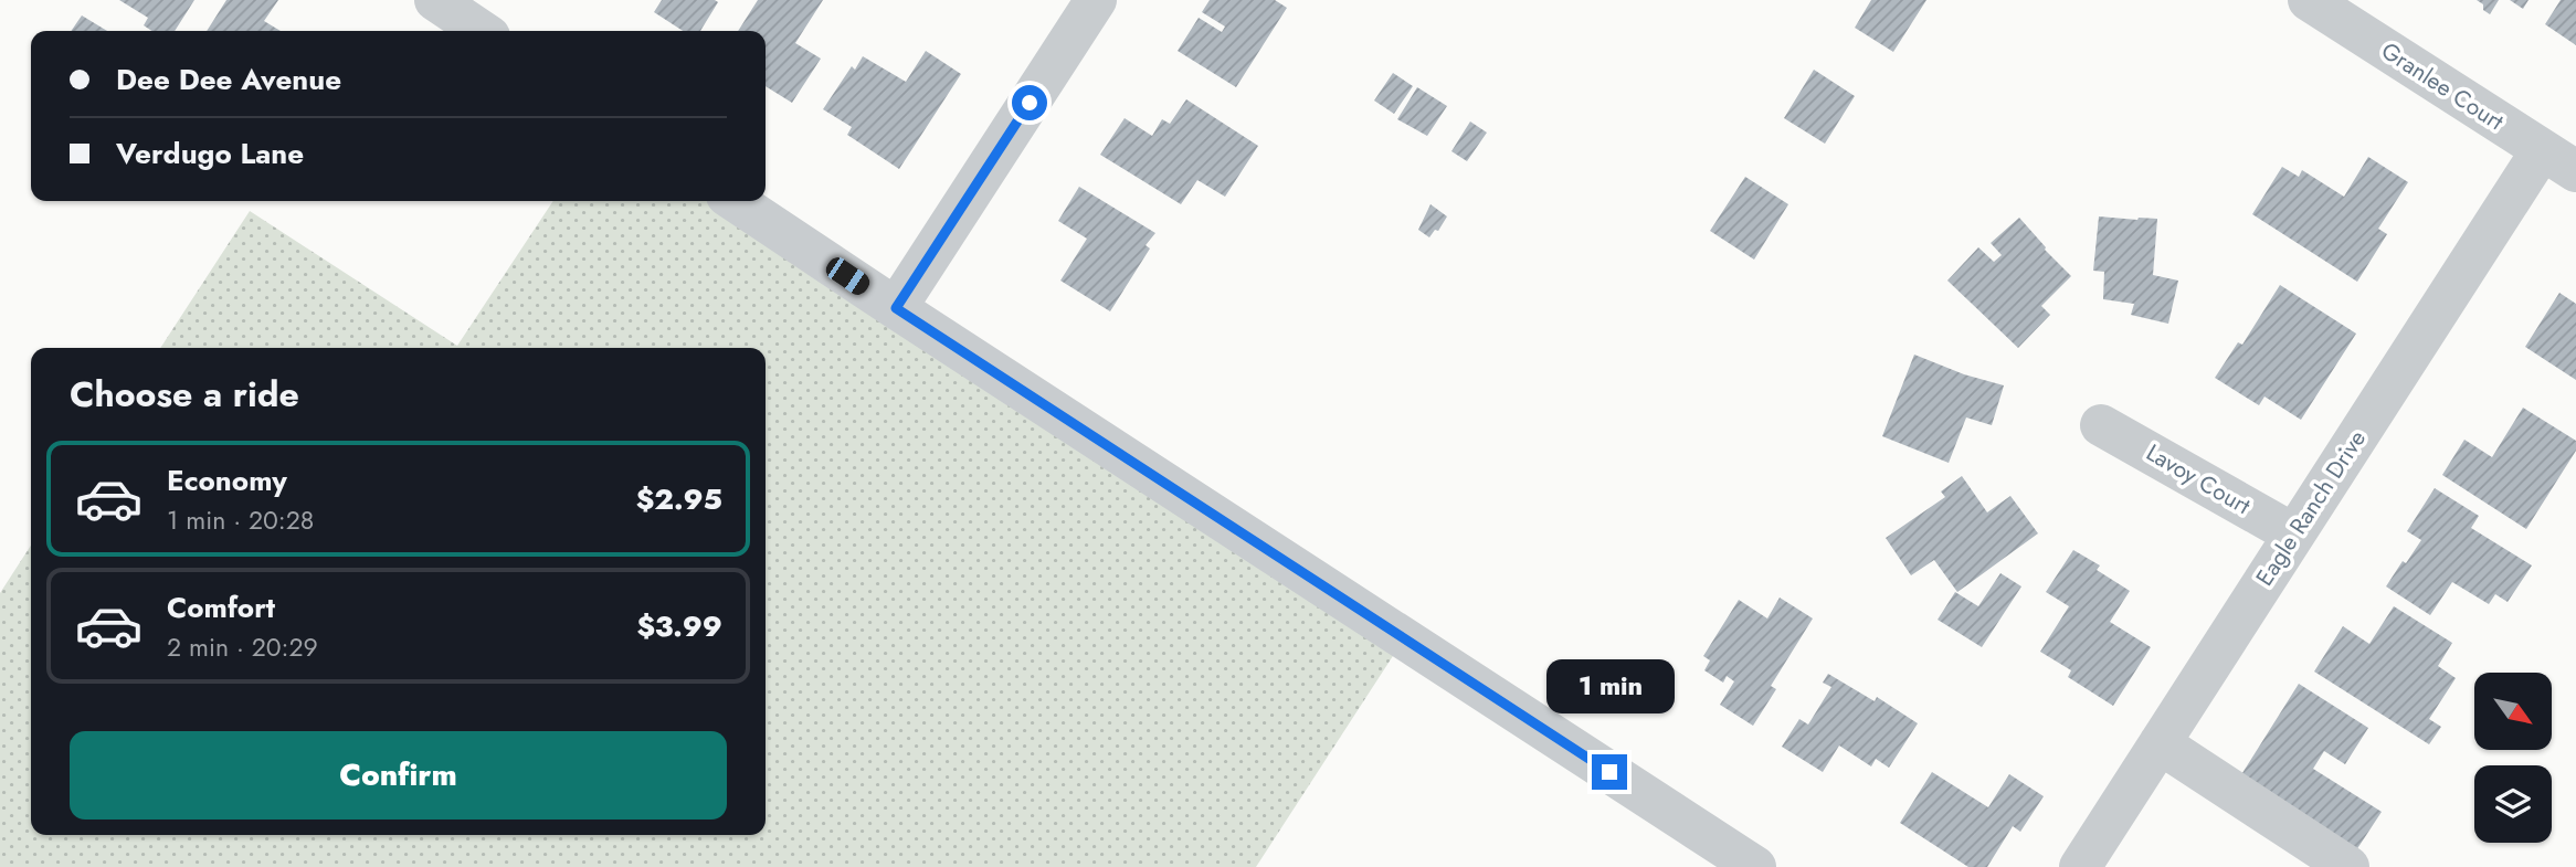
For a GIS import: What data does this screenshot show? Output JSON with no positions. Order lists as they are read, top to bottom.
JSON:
{
  "streets": {
    "street": ["Granlee Court", "Lavoy Court", "Eagle Ranch Drive"]
  },
  "crossings": [
    ["Granlee Court", "Eagle Ranch Drive"],
    ["Lavoy Court", "Eagle Ranch Drive"]
  ],
  "north": "bottom right",
  "page": {
    "banner": ["Dee Dee Avenue", "Verdugo Lane"],
    "heading": "Choose a ride",
    "list": [
      {
        "name": "Economy",
        "note": "1 min · 20:28",
        "value": "$2.95"
      },
      {
        "name": "Comfort",
        "note": "2 min · 20:29",
        "value": "$3.99"
      }
    ],
    "bubble": "1 min",
    "buttons": "Confirm"
  }
}
